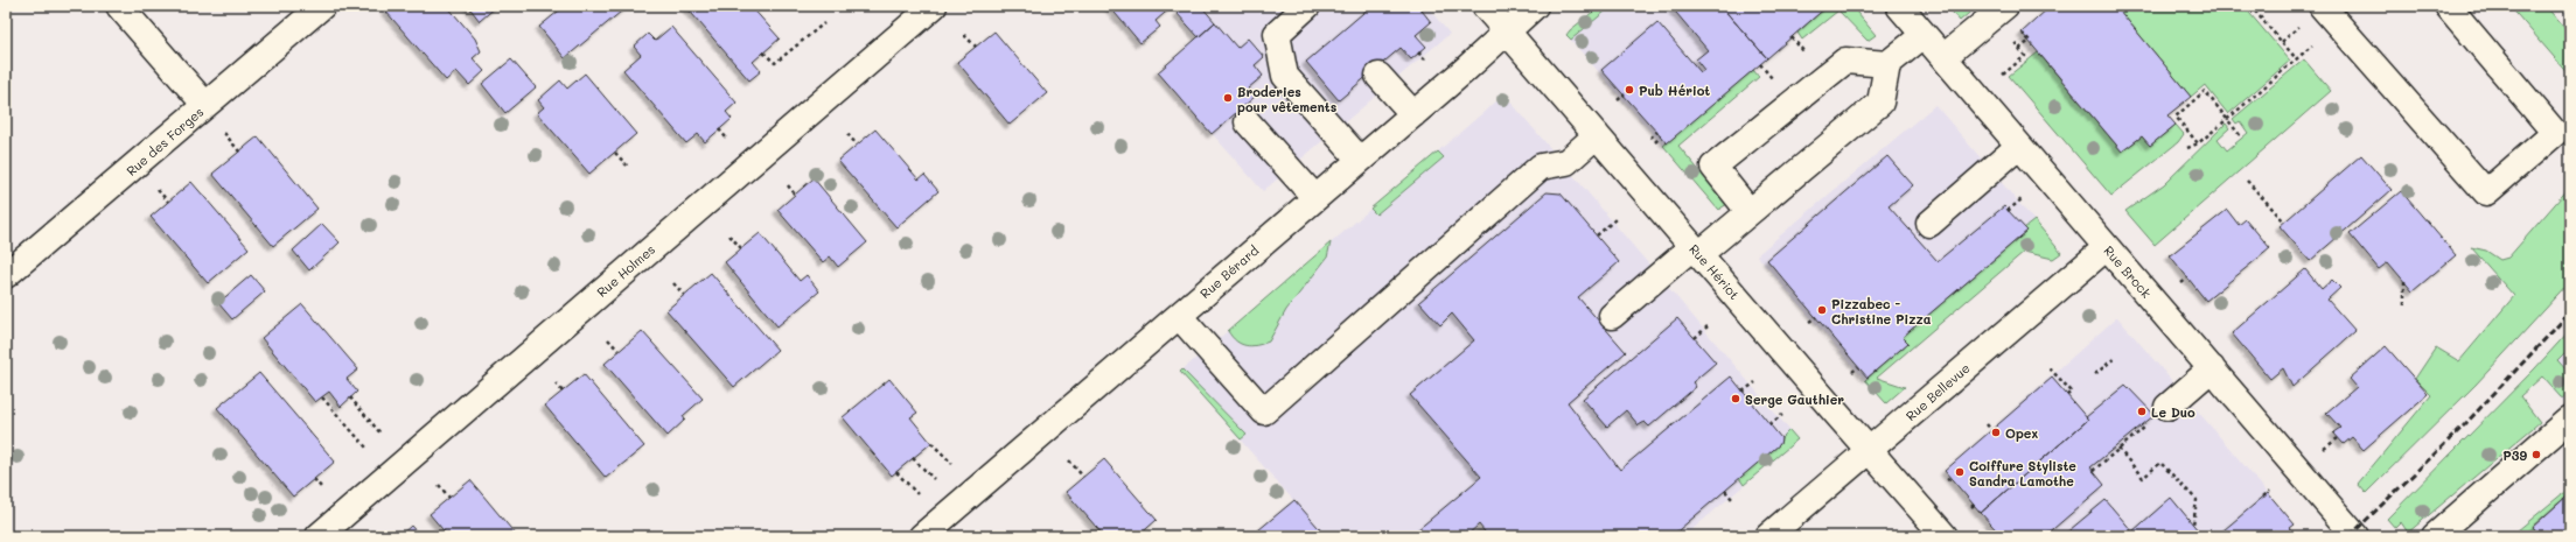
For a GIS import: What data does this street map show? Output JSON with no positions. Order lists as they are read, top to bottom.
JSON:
{
  "streets": {
    "street": [
      "Rue des Forges",
      "Rue Holmes",
      "Rue Bérard",
      "Rue Hériot",
      "Rue Brock",
      "Rue Bellevue"
    ]
  },
  "crossings": [
    ["Rue Bérard", "Rue Hériot"],
    ["Rue Hériot", "Rue Bellevue"],
    ["Rue Brock", "Rue Bellevue"]
  ],
  "places": [
    "Pub Hériot",
    "Broderies pour vêtements",
    "Pizzabec - Christine Pizza",
    "Serge Gauthier",
    "Le Duo",
    "Opex",
    "P39",
    "Coiffure Styliste Sandra Lamothe"
  ]
}
